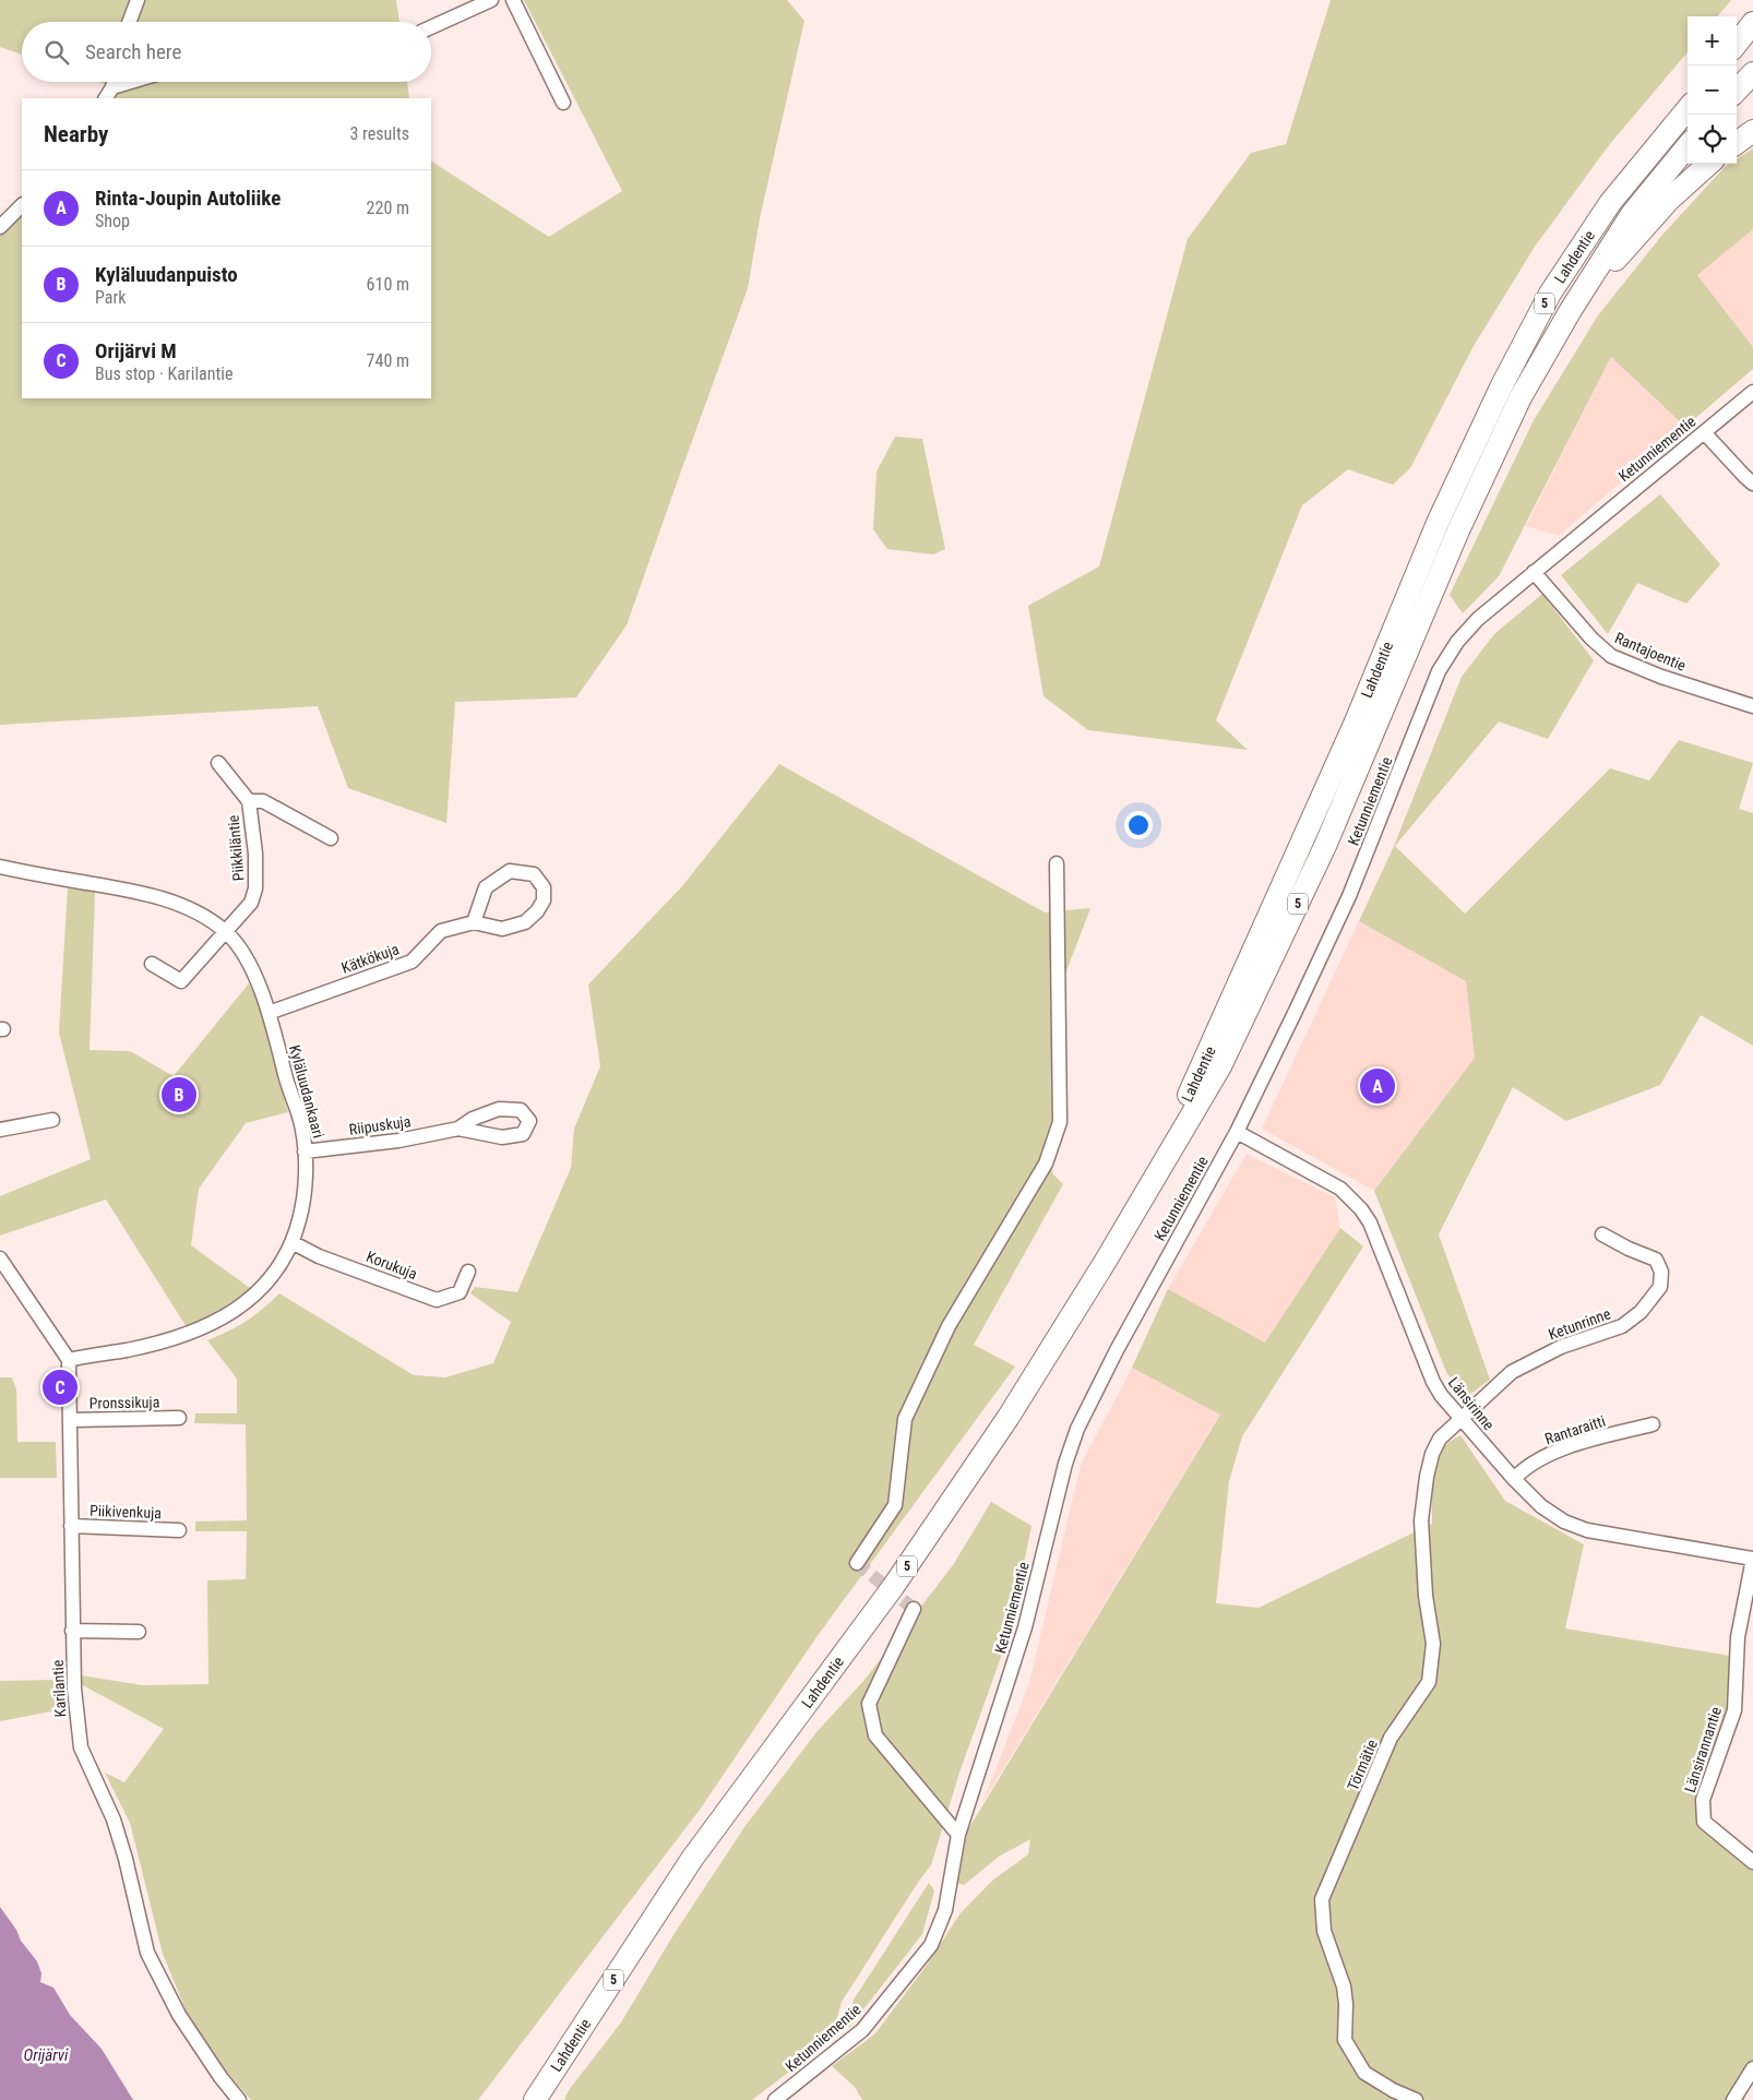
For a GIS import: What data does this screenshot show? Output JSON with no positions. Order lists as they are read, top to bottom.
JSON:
{
  "streets": {
    "highway": ["Lahdentie", "5"],
    "street": [
      "Ketunniementie",
      "Rantajoentie",
      "Piikkiläntie",
      "Kätkökuja",
      "Kyläluudankaari",
      "Riipuskuja",
      "Korukuja",
      "Ketunrinne",
      "Pronssikuja",
      "Länsirinne",
      "Rantaraitti",
      "Piikivenkuja",
      "Karilantie",
      "Länsirannantie",
      "Törmätie"
    ]
  },
  "crossings": [
    ["Ketunniementie", "Rantajoentie"],
    ["Ketunniementie", "Länsirinne"],
    ["Piikkiläntie", "Kyläluudankaari"],
    ["Kätkökuja", "Kyläluudankaari"],
    ["Kyläluudankaari", "Riipuskuja"],
    ["Kyläluudankaari", "Korukuja"],
    ["Kyläluudankaari", "Karilantie"],
    ["Ketunrinne", "Länsirinne"],
    ["Ketunrinne", "Törmätie"],
    ["Pronssikuja", "Karilantie"],
    ["Länsirinne", "Rantaraitti"],
    ["Länsirinne", "Länsirannantie"],
    ["Länsirinne", "Törmätie"],
    ["Piikivenkuja", "Karilantie"]
  ],
  "water": ["Orijärvi"],
  "page": {
    "map_buttons": ["+", "−"],
    "search": "Search here",
    "heading": ["Nearby", "3 results"],
    "list": [
      {
        "mark": "A",
        "name": "Rinta-Joupin Autoliike",
        "note": "Shop",
        "value": "220 m"
      },
      {
        "mark": "B",
        "name": "Kyläluudanpuisto",
        "note": "Park",
        "value": "610 m"
      },
      {
        "mark": "C",
        "name": "Orijärvi M",
        "note": "Bus stop · Karilantie",
        "value": "740 m"
      }
    ],
    "pins": ["A", "B", "C"]
  }
}
